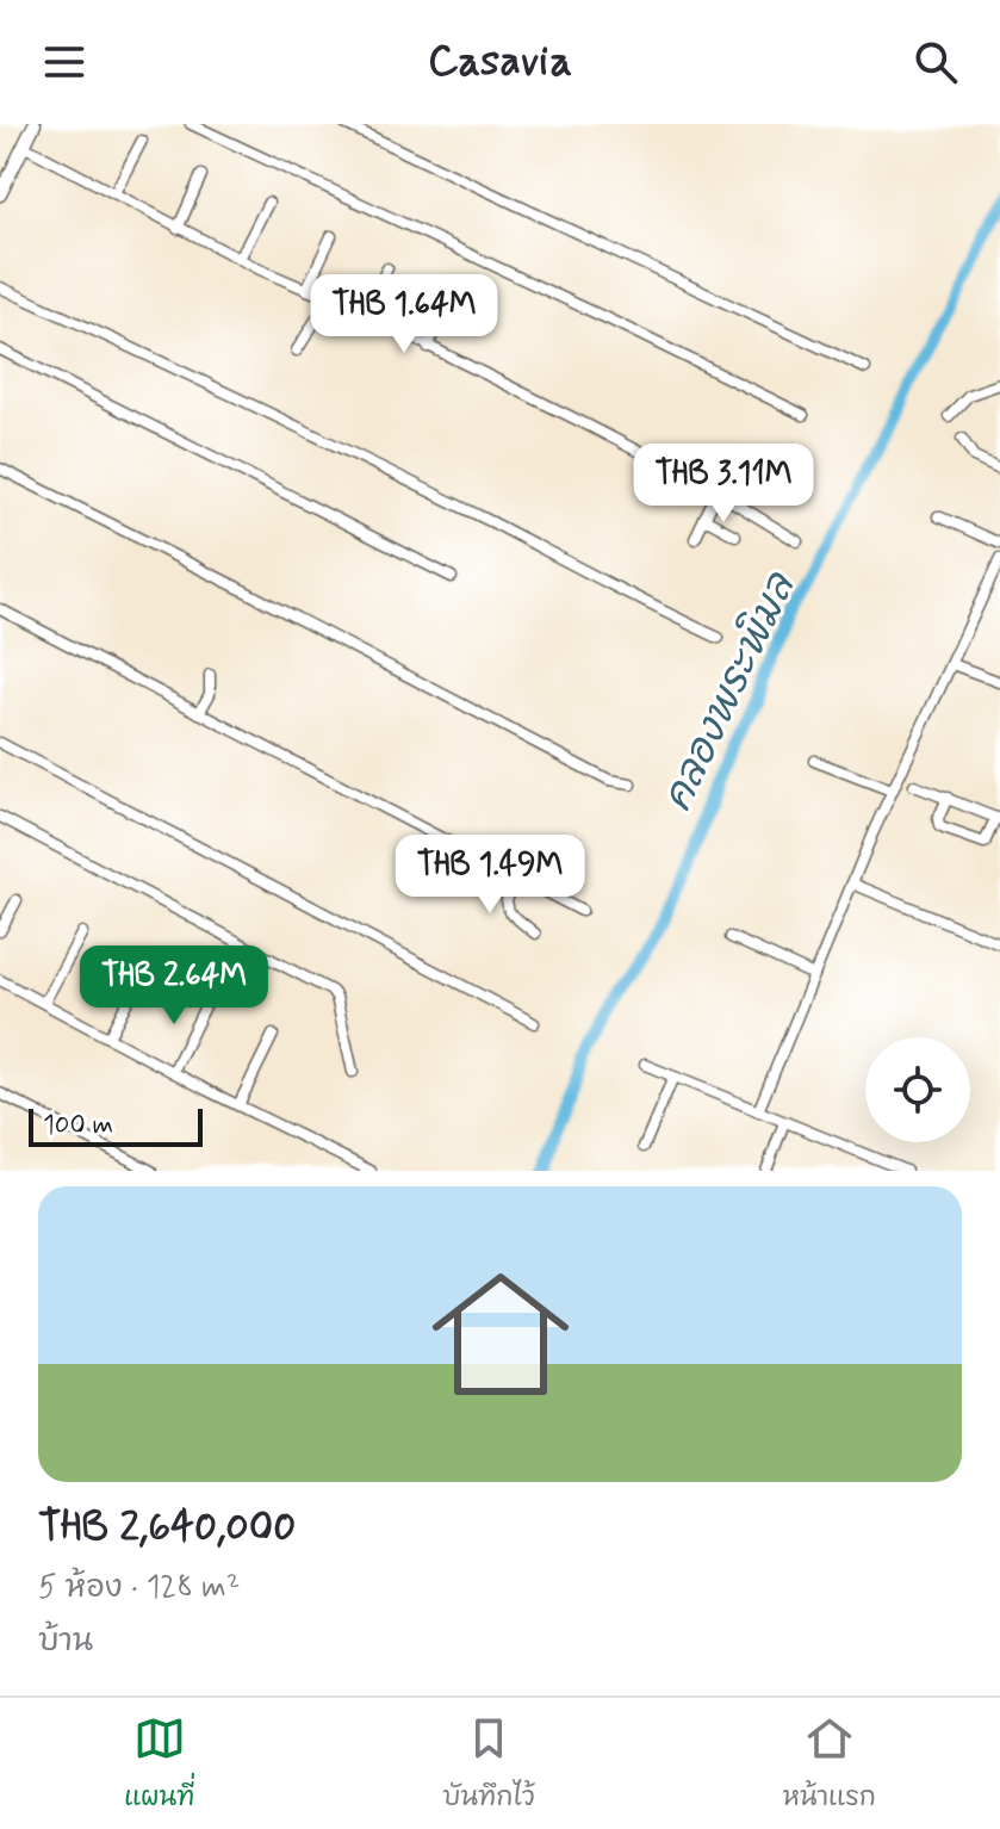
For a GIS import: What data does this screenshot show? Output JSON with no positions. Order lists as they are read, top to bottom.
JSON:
{
  "water": ["คลองพระพิมล"],
  "scale_bar": "100 m",
  "page": {
    "header": "Casavia",
    "price": [
      "THB 1.64M",
      "THB 3.11M",
      "THB 1.49M",
      "THB 2.64M"
    ],
    "scale": "100 m",
    "list": [
      {
        "name": "THB 2,640,000",
        "note": "5 ห้อง · 128 m² · บ้าน"
      }
    ],
    "tabs": ["แผนที่", "บันทึกไว้", "หน้าแรก"]
  }
}
